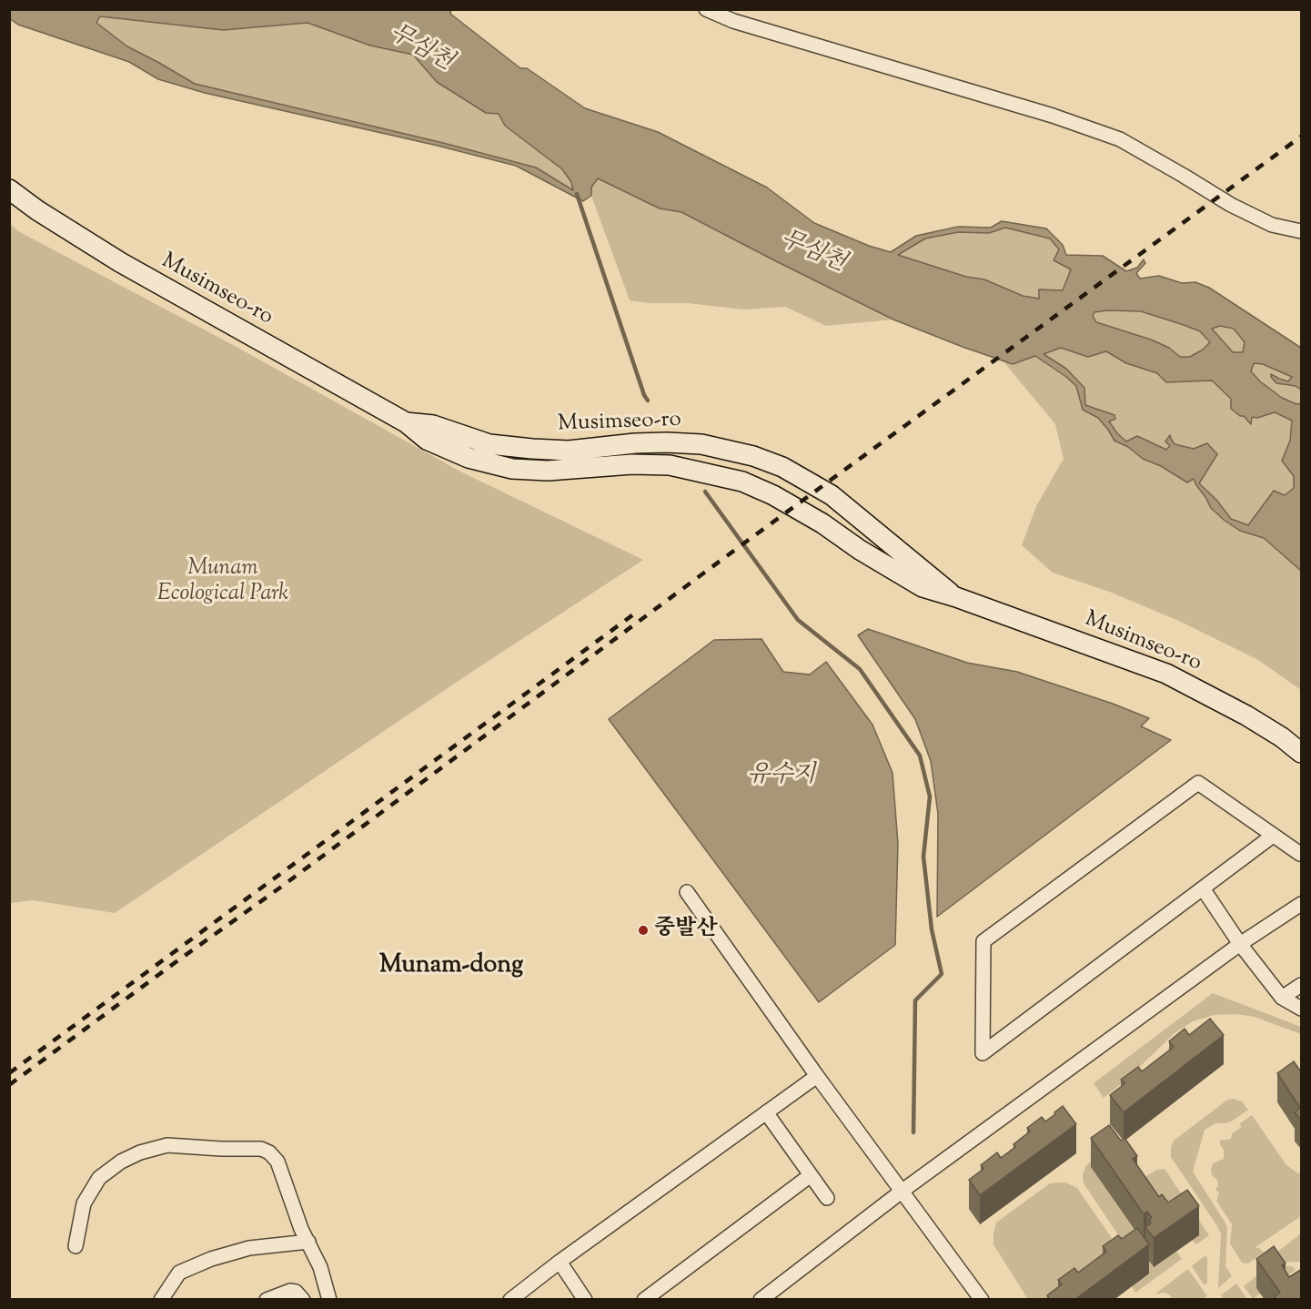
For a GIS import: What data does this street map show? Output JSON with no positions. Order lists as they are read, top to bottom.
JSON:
{
  "streets": {
    "street": ["Musimseo-ro"]
  },
  "districts": ["Munam-dong"],
  "water": ["무심천", "유수지"],
  "parks": ["Munam Ecological Park"],
  "places": ["중발산"]
}
